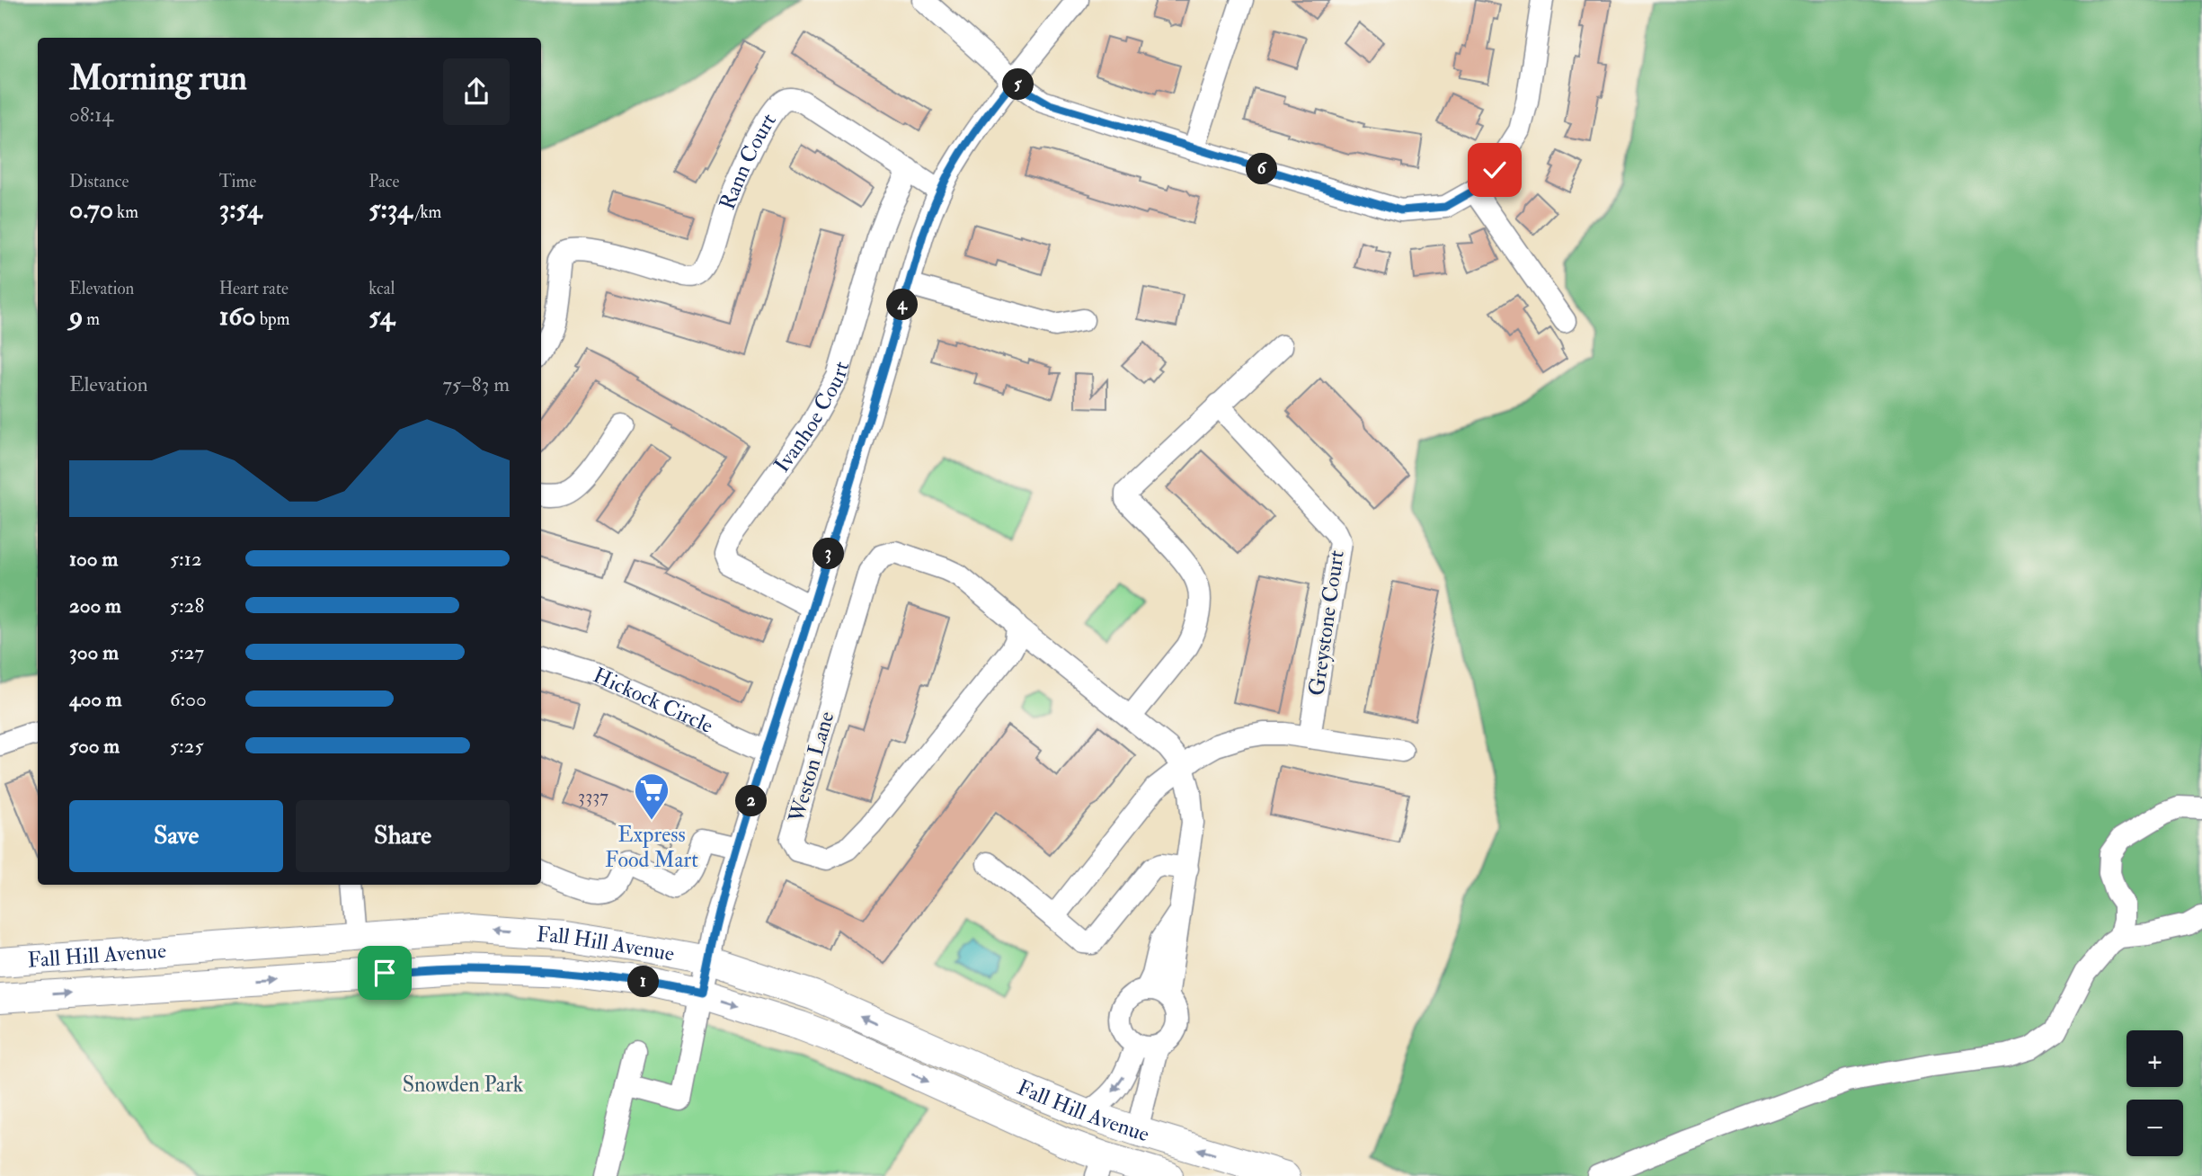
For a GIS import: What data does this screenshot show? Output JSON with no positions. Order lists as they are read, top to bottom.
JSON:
{
  "streets": {
    "main road": ["Fall Hill Avenue"],
    "street": [
      "Rann Court",
      "Ivanhoe Court",
      "Greystone Court",
      "Hickock Circle",
      "Weston Lane"
    ]
  },
  "crossings": [
    ["Rann Court", "Ivanhoe Court"],
    ["Weston Lane", "Fall Hill Avenue"]
  ],
  "parks": ["Snowden Park"],
  "places": {
    "supermarket": ["Express Food Mart"]
  },
  "house_numbers": ["3337"],
  "page": {
    "heading": ["Morning run", "08:14"],
    "pins": [
      "5",
      "6",
      "4",
      "3",
      "2",
      "1"
    ],
    "stats": [
      ["Distance", "0.70 km"],
      ["Time", "3:54"],
      ["Pace", "5:34 /km"],
      ["Elevation", "9 m"],
      ["Heart rate", "160 bpm"],
      ["kcal", "54"]
    ],
    "chart": ["Elevation", "75–83 m"],
    "list": [
      {
        "name": "100 m",
        "note": "5:12"
      },
      {
        "name": "200 m",
        "note": "5:28"
      },
      {
        "name": "300 m",
        "note": "5:27"
      },
      {
        "name": "400 m",
        "note": "6:00"
      },
      {
        "name": "500 m",
        "note": "5:25"
      }
    ],
    "buttons": ["Save", "Share"],
    "map_buttons": ["+", "−"]
  }
}
